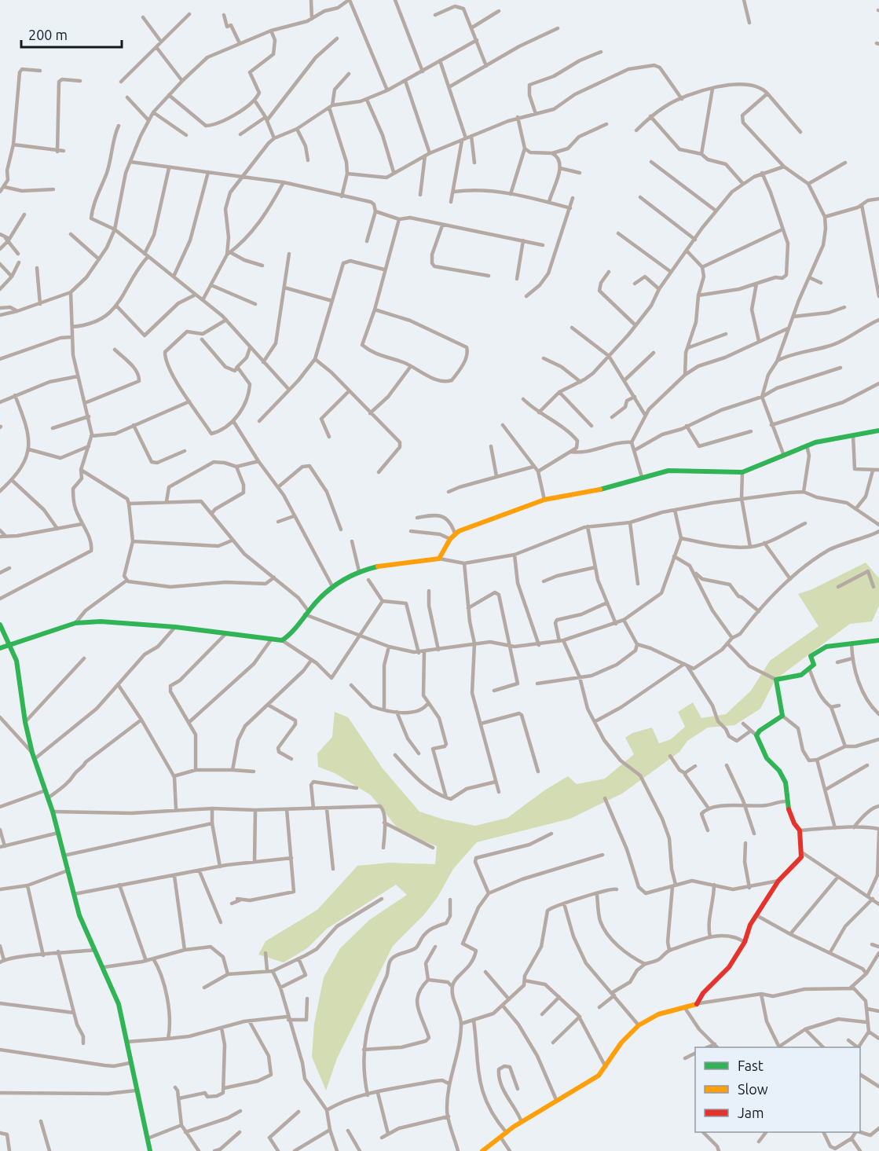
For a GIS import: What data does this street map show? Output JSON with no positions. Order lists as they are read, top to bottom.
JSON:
{
  "legend": ["Fast", "Slow", "Jam"],
  "scale_bar": "200 m"
}
